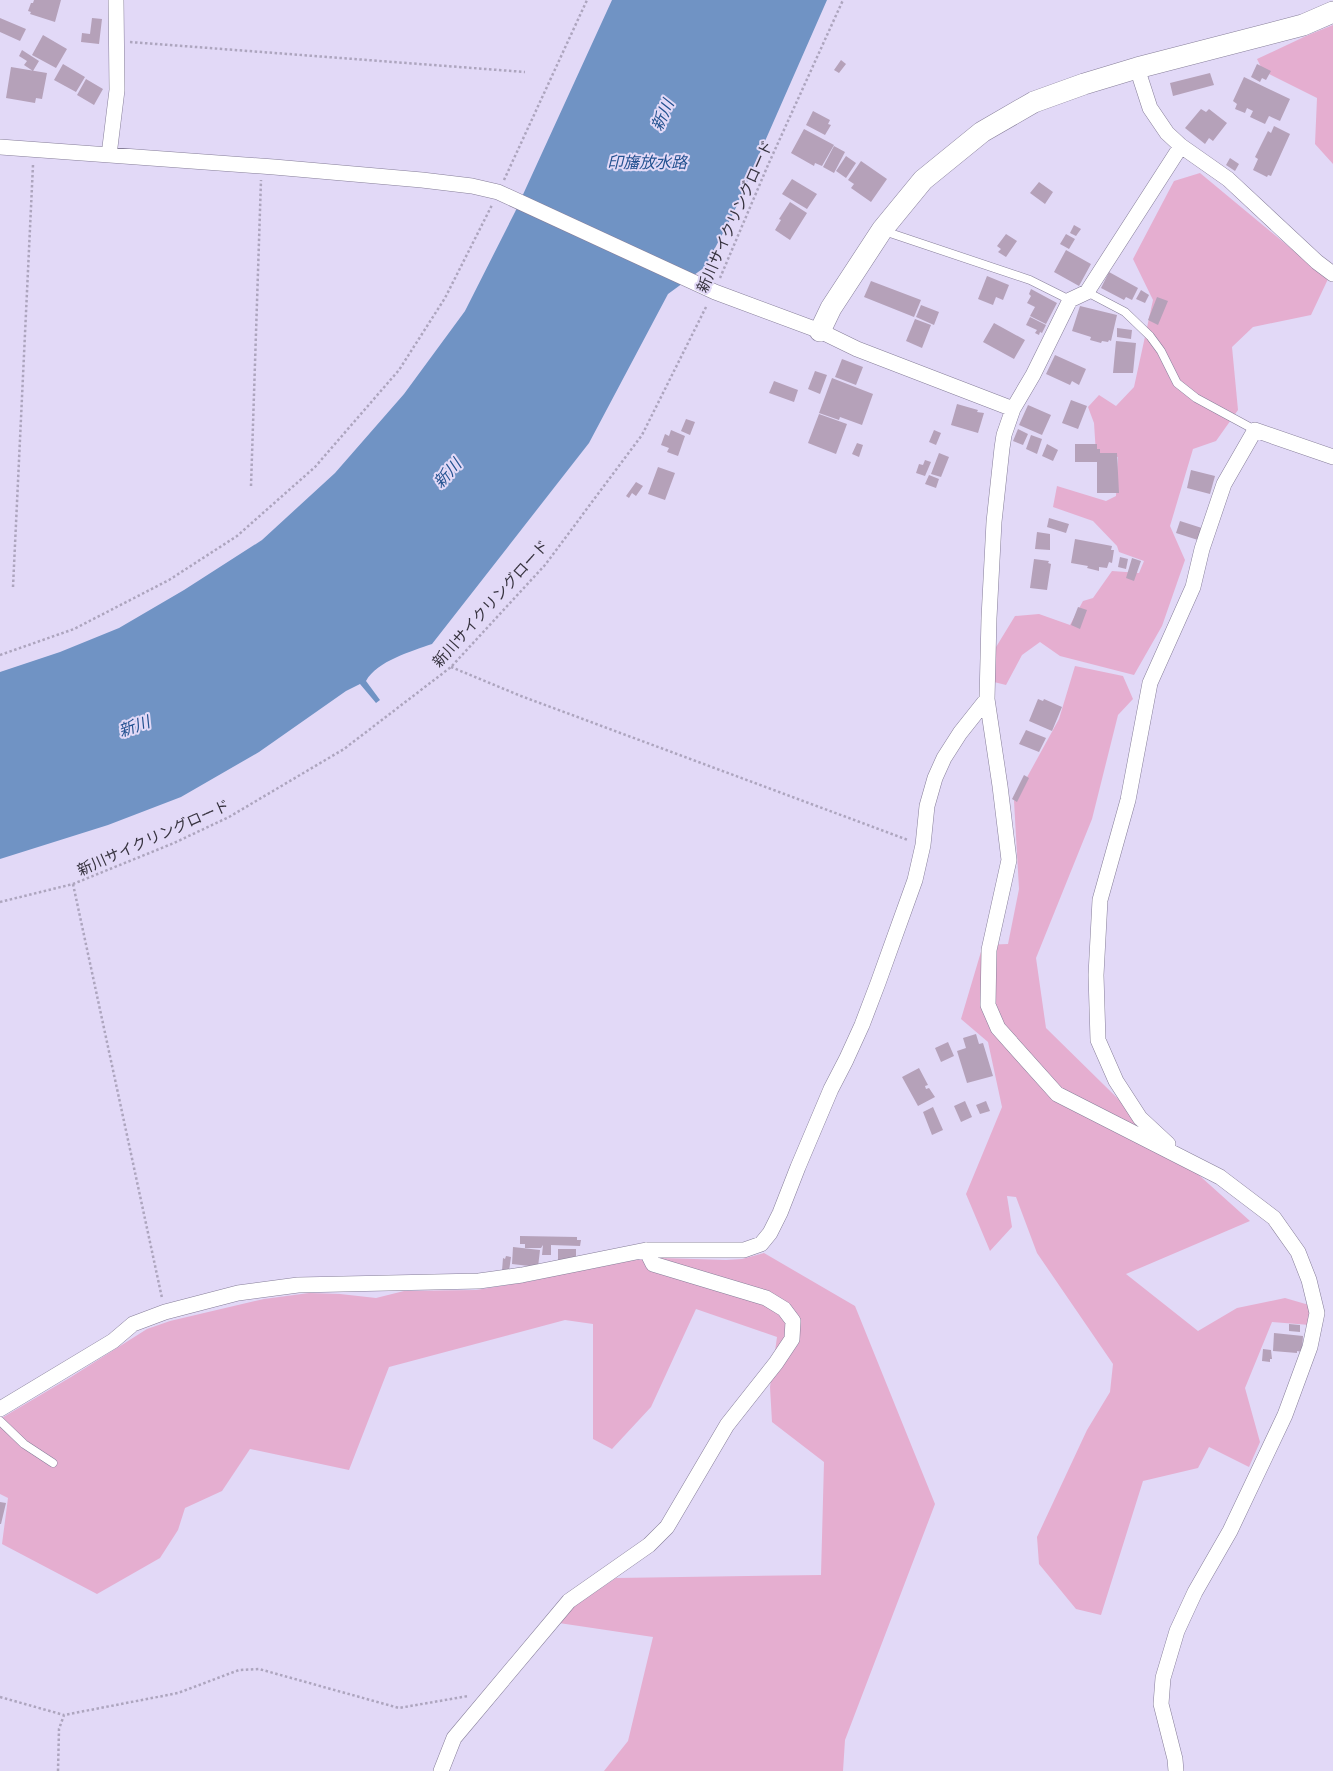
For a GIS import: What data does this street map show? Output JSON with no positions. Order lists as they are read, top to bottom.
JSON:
{
  "streets": {
    "path": ["新川サイクリングロード"]
  },
  "water": ["新川", "印旛放水路"]
}
